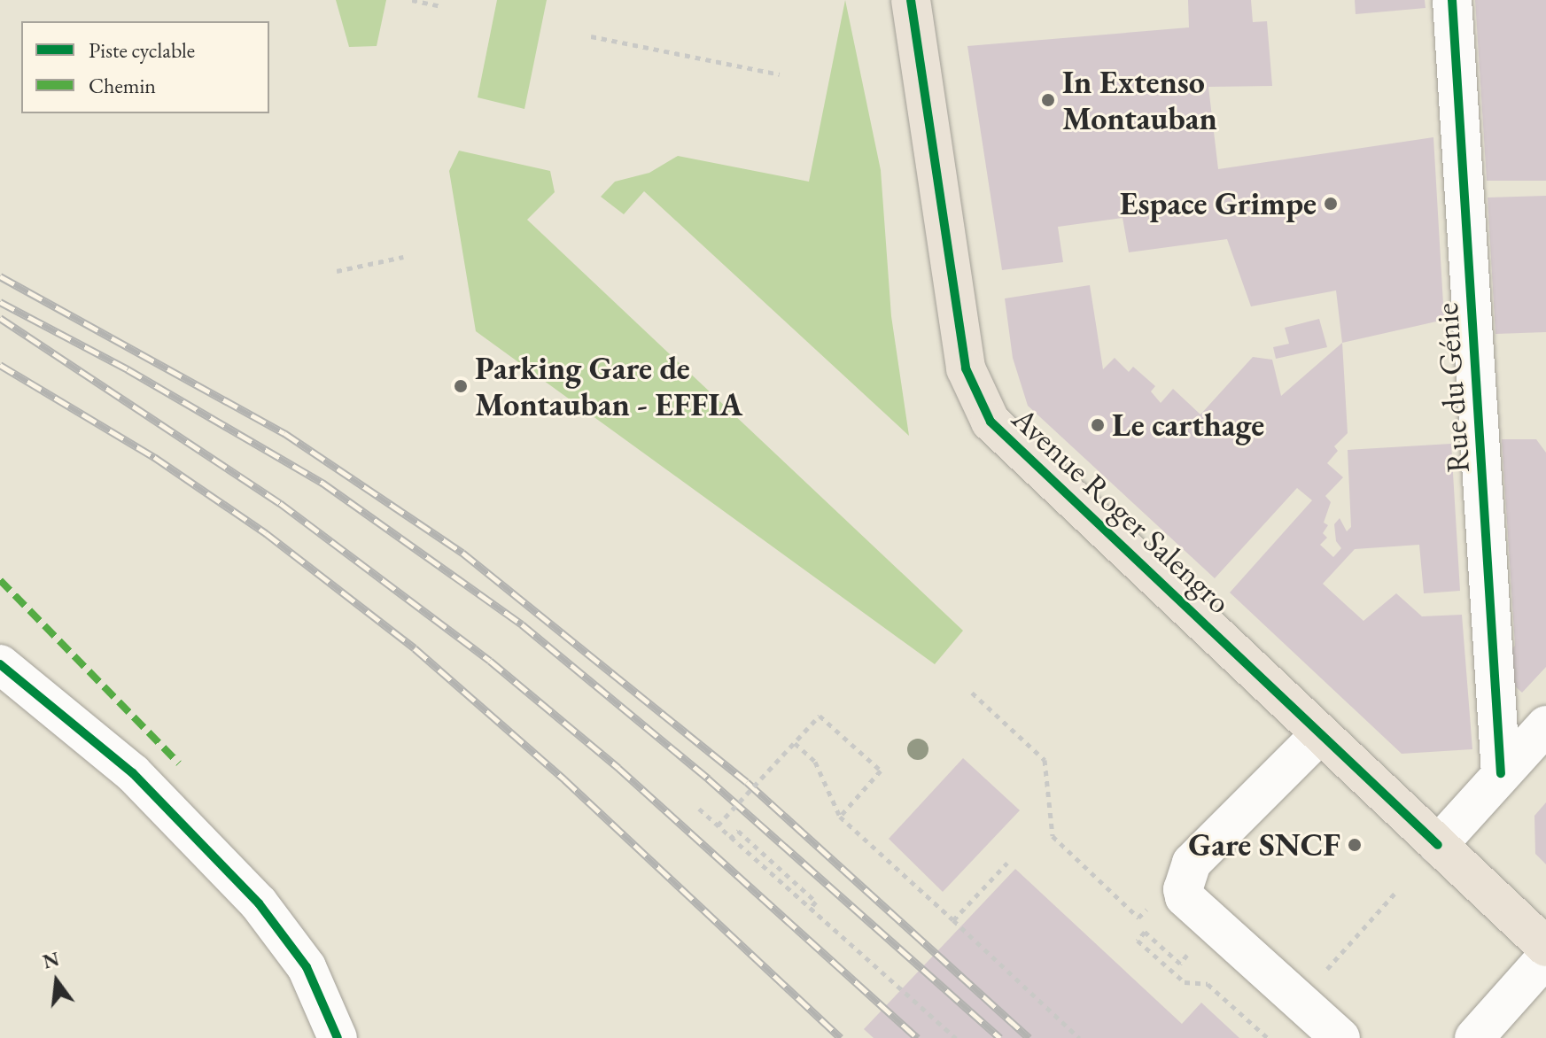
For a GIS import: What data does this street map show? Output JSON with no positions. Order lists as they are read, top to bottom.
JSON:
{
  "streets": {
    "main road": ["Avenue Roger Salengro"],
    "street": ["Rue du Génie"]
  },
  "places": [
    "In Extenso Montauban",
    "Espace Grimpe",
    "Parking Gare de Montauban - EFFIA",
    "Le carthage",
    "Gare SNCF"
  ],
  "legend": ["Piste cyclable", "Chemin"],
  "north": "top"
}
